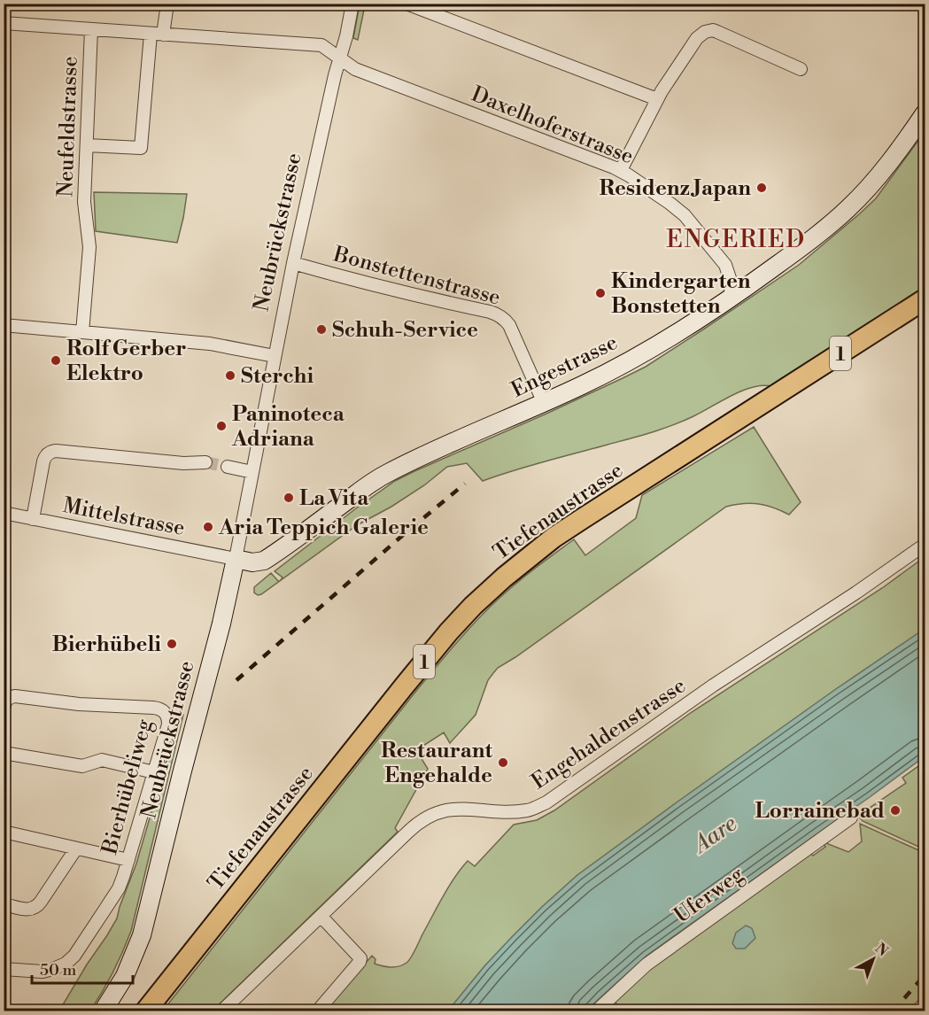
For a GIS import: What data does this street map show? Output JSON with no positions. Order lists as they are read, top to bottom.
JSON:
{
  "streets": {
    "main road": ["1", "Tiefenaustrasse"],
    "street": [
      "Daxelhoferstrasse",
      "Neufeldstrasse",
      "Neubrückstrasse",
      "Bonstettenstrasse",
      "Engestrasse",
      "Mittelstrasse",
      "Engehaldenstrasse",
      "Bierhübeliweg",
      "Uferweg"
    ]
  },
  "crossings": [
    ["Daxelhoferstrasse", "Neufeldstrasse"],
    ["Daxelhoferstrasse", "Neubrückstrasse"],
    ["Daxelhoferstrasse", "Engestrasse"],
    ["Neufeldstrasse", "Neubrückstrasse"],
    ["Neubrückstrasse", "Bonstettenstrasse"],
    ["Neubrückstrasse", "Engestrasse"],
    ["Neubrückstrasse", "Mittelstrasse"],
    ["Bonstettenstrasse", "Engestrasse"],
    ["Engestrasse", "Mittelstrasse"]
  ],
  "districts": ["ENGERIED"],
  "water": ["Aare"],
  "places": [
    "Residenz Japan",
    "Kindergarten Bonstetten",
    "Schuh-Service",
    "Rolf Gerber Elektro",
    "Sterchi",
    "Paninoteca Adriana",
    "La Vita",
    "Aria Teppich Galerie",
    "Bierhübeli",
    "Restaurant Engehalde",
    "Lorrainebad"
  ],
  "scale_bar": "50 m",
  "north": "top right"
}
